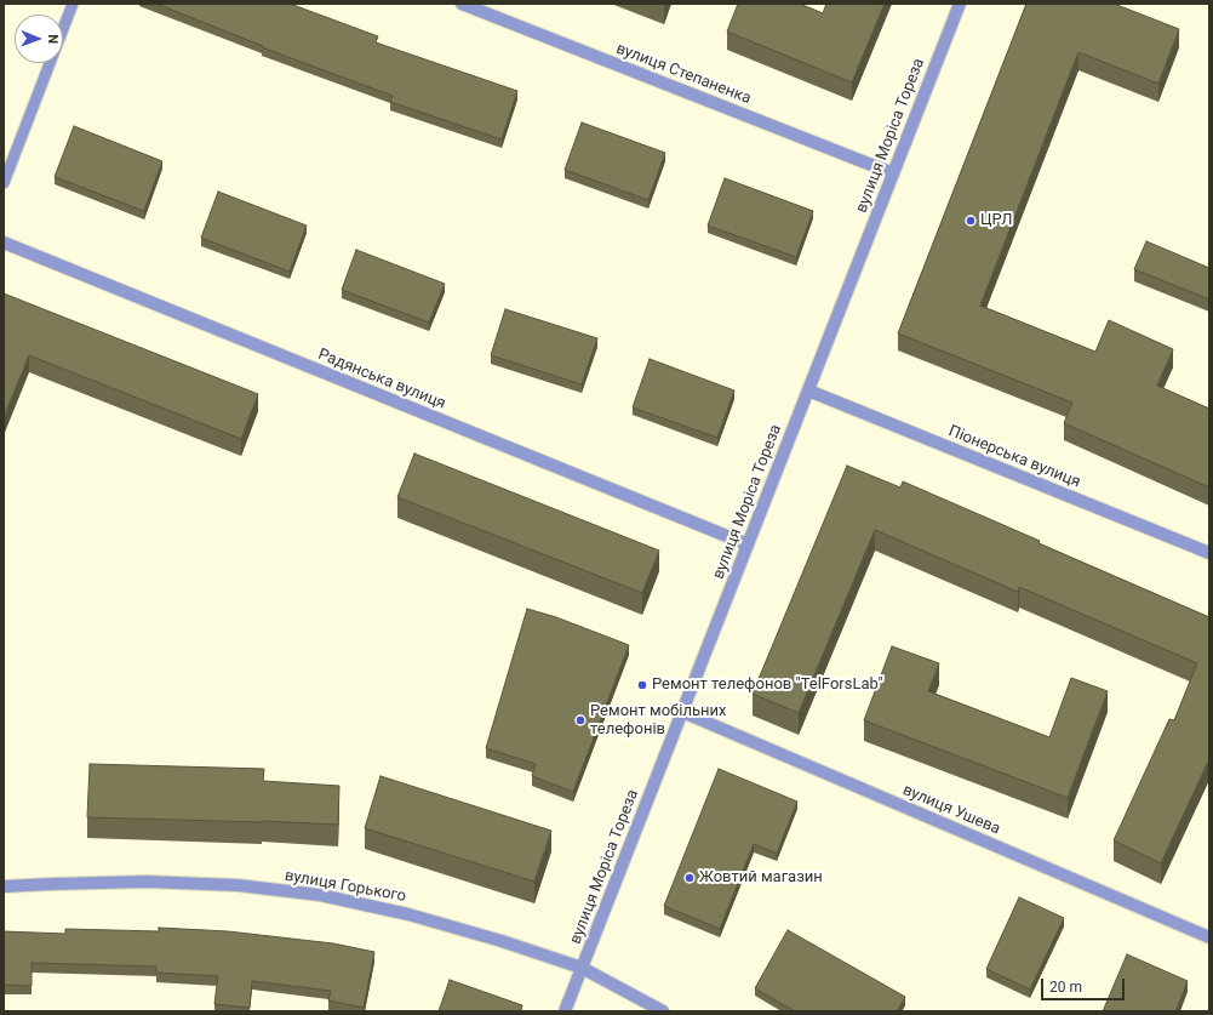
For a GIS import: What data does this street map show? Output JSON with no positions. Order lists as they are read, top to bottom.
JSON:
{
  "streets": {
    "street": [
      "вулиця Степаненка",
      "вулиця Моріса Тореза",
      "Радянська вулиця",
      "Піонерська вулиця",
      "вулиця Ушева",
      "вулиця Горького"
    ]
  },
  "crossings": [
    ["вулиця Степаненка", "вулиця Моріса Тореза"],
    ["вулиця Моріса Тореза", "Радянська вулиця"],
    ["вулиця Моріса Тореза", "Піонерська вулиця"],
    ["вулиця Моріса Тореза", "вулиця Ушева"],
    ["вулиця Моріса Тореза", "вулиця Горького"]
  ],
  "places": [
    "ЦРЛ",
    "Ремонт телефонов \"TelForsLab\"",
    "Ремонт мобільних телефонів",
    "Жовтий магазин"
  ],
  "scale_bar": "20 m",
  "north": "right"
}
